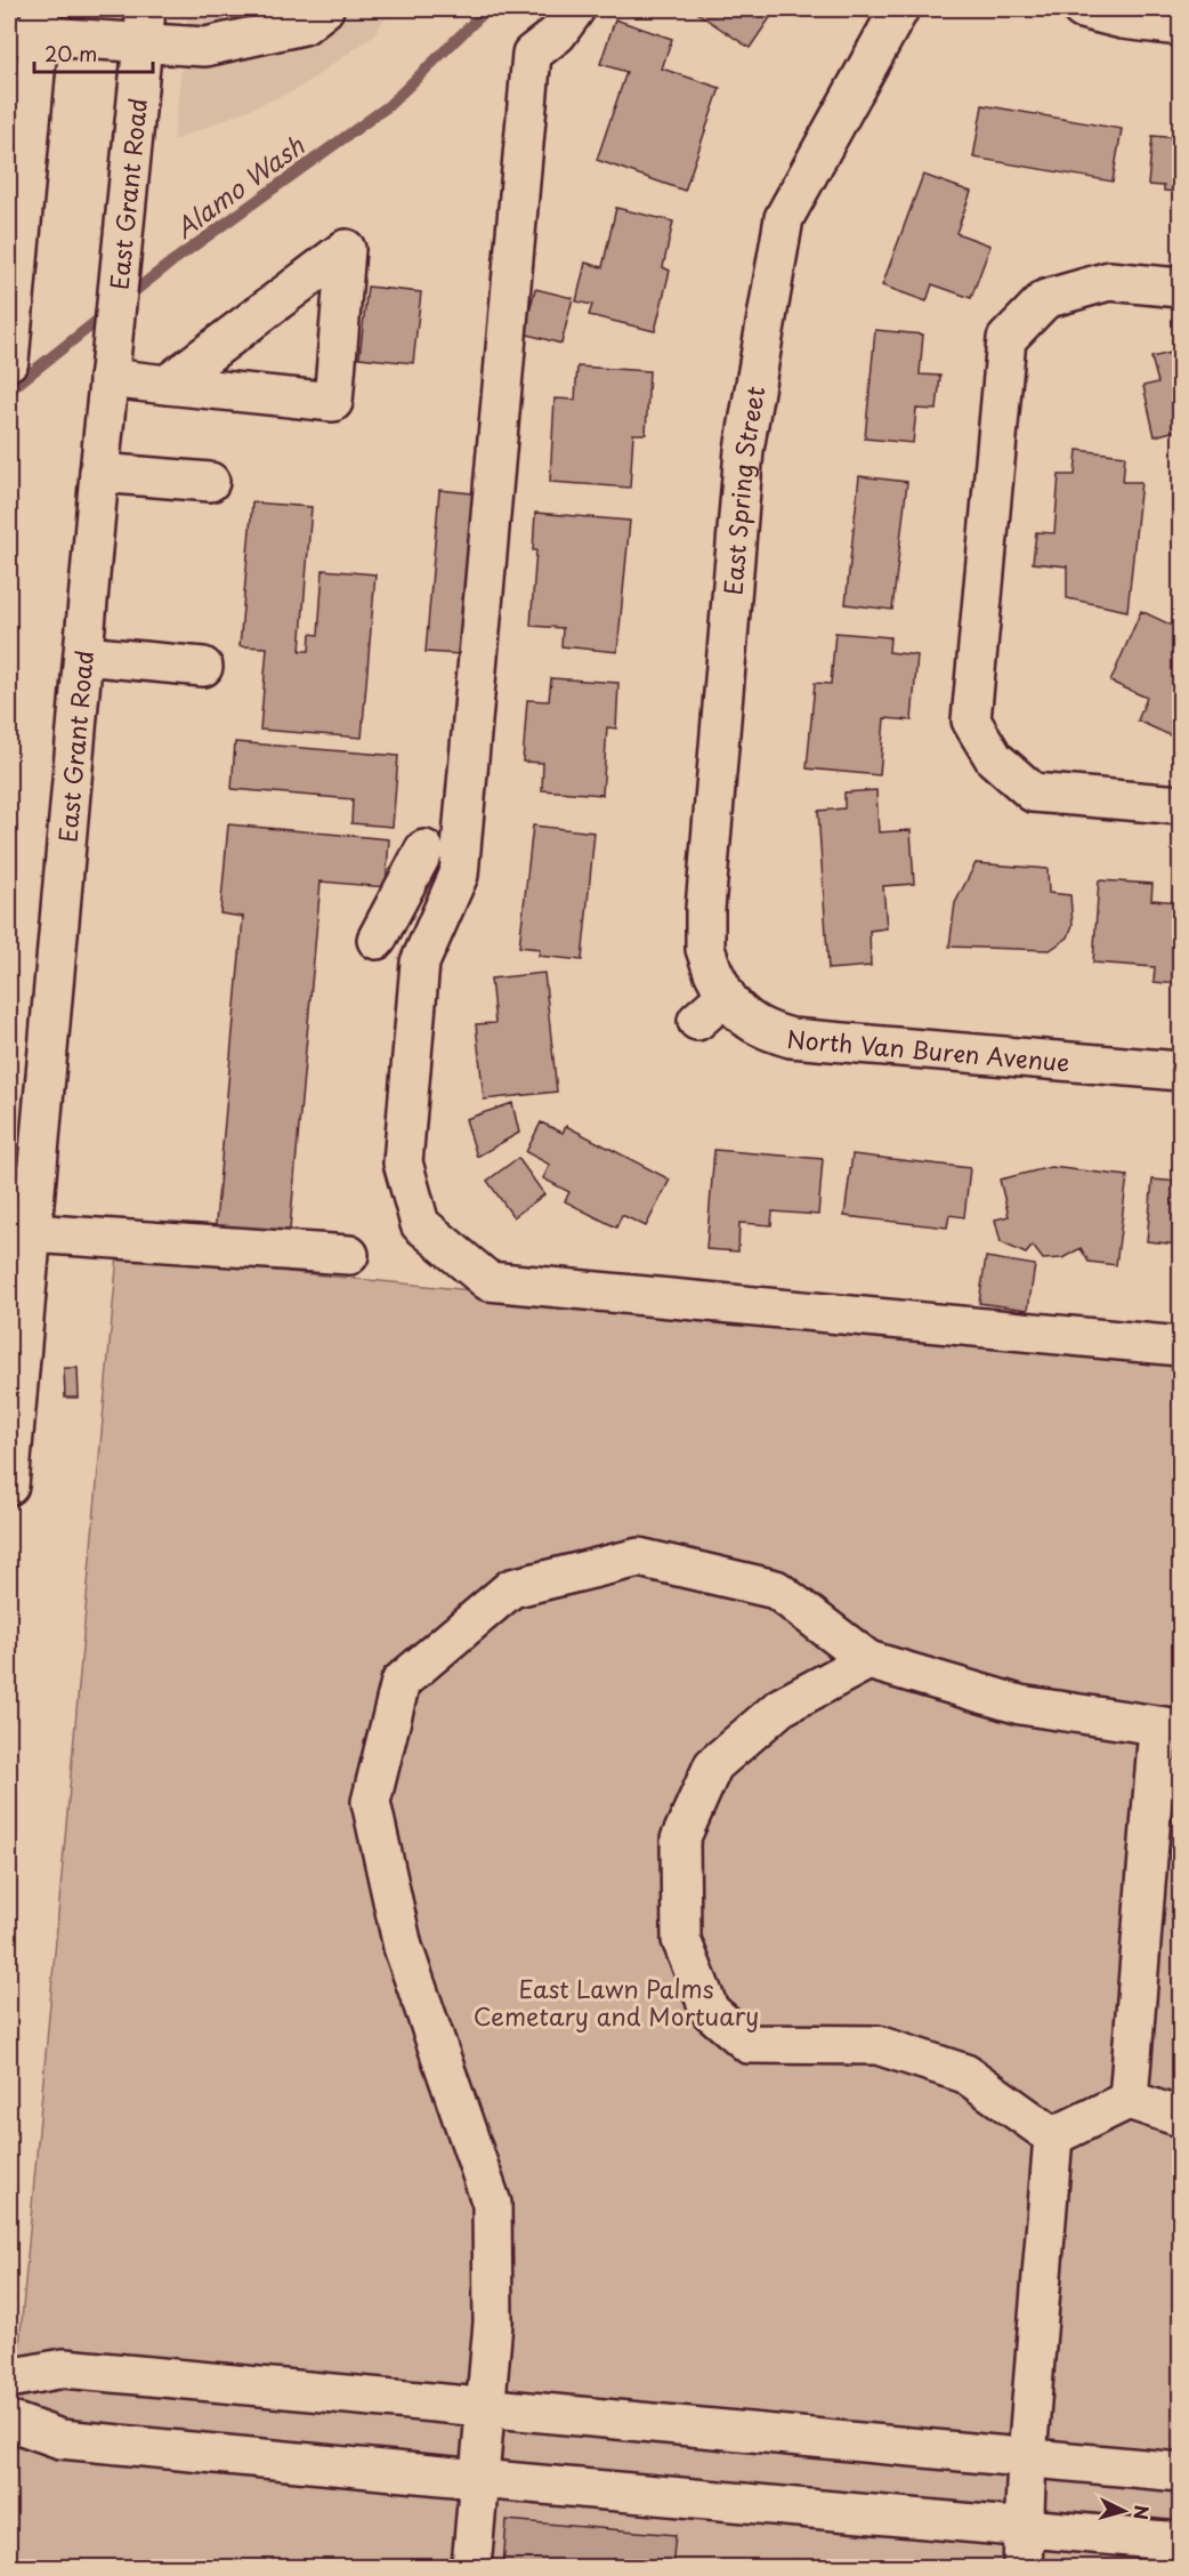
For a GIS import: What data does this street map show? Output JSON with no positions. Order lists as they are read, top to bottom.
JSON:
{
  "streets": {
    "main road": ["East Grant Road", "East Spring Street", "North Van Buren Avenue"]
  },
  "crossings": [
    ["East Spring Street", "North Van Buren Avenue"]
  ],
  "water": ["Alamo Wash"],
  "parks": ["East Lawn Palms Cemetary and Mortuary"],
  "scale_bar": "20 m",
  "north": "right"
}
